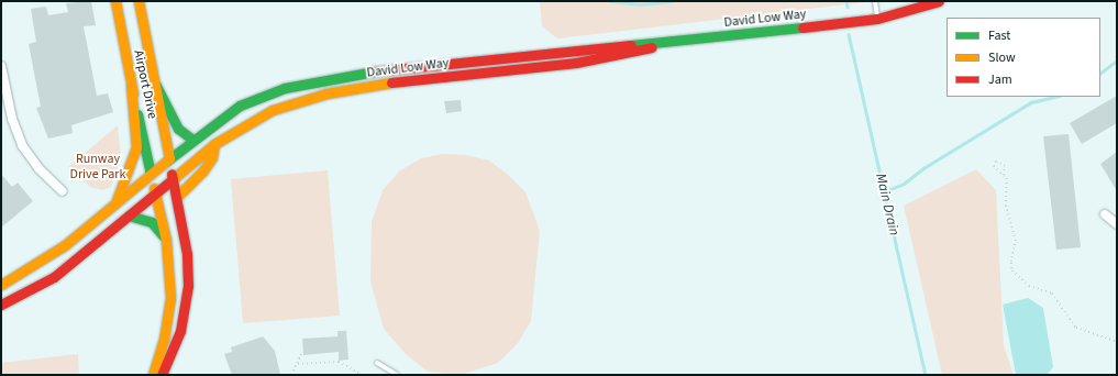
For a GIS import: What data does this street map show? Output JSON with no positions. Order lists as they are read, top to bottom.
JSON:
{
  "streets": {
    "main road": ["David Low Way", "Airport Drive"]
  },
  "crossings": [
    ["David Low Way", "Airport Drive"]
  ],
  "water": ["Main Drain"],
  "parks": ["Runway Drive Park"],
  "legend": ["Fast", "Slow", "Jam"]
}
